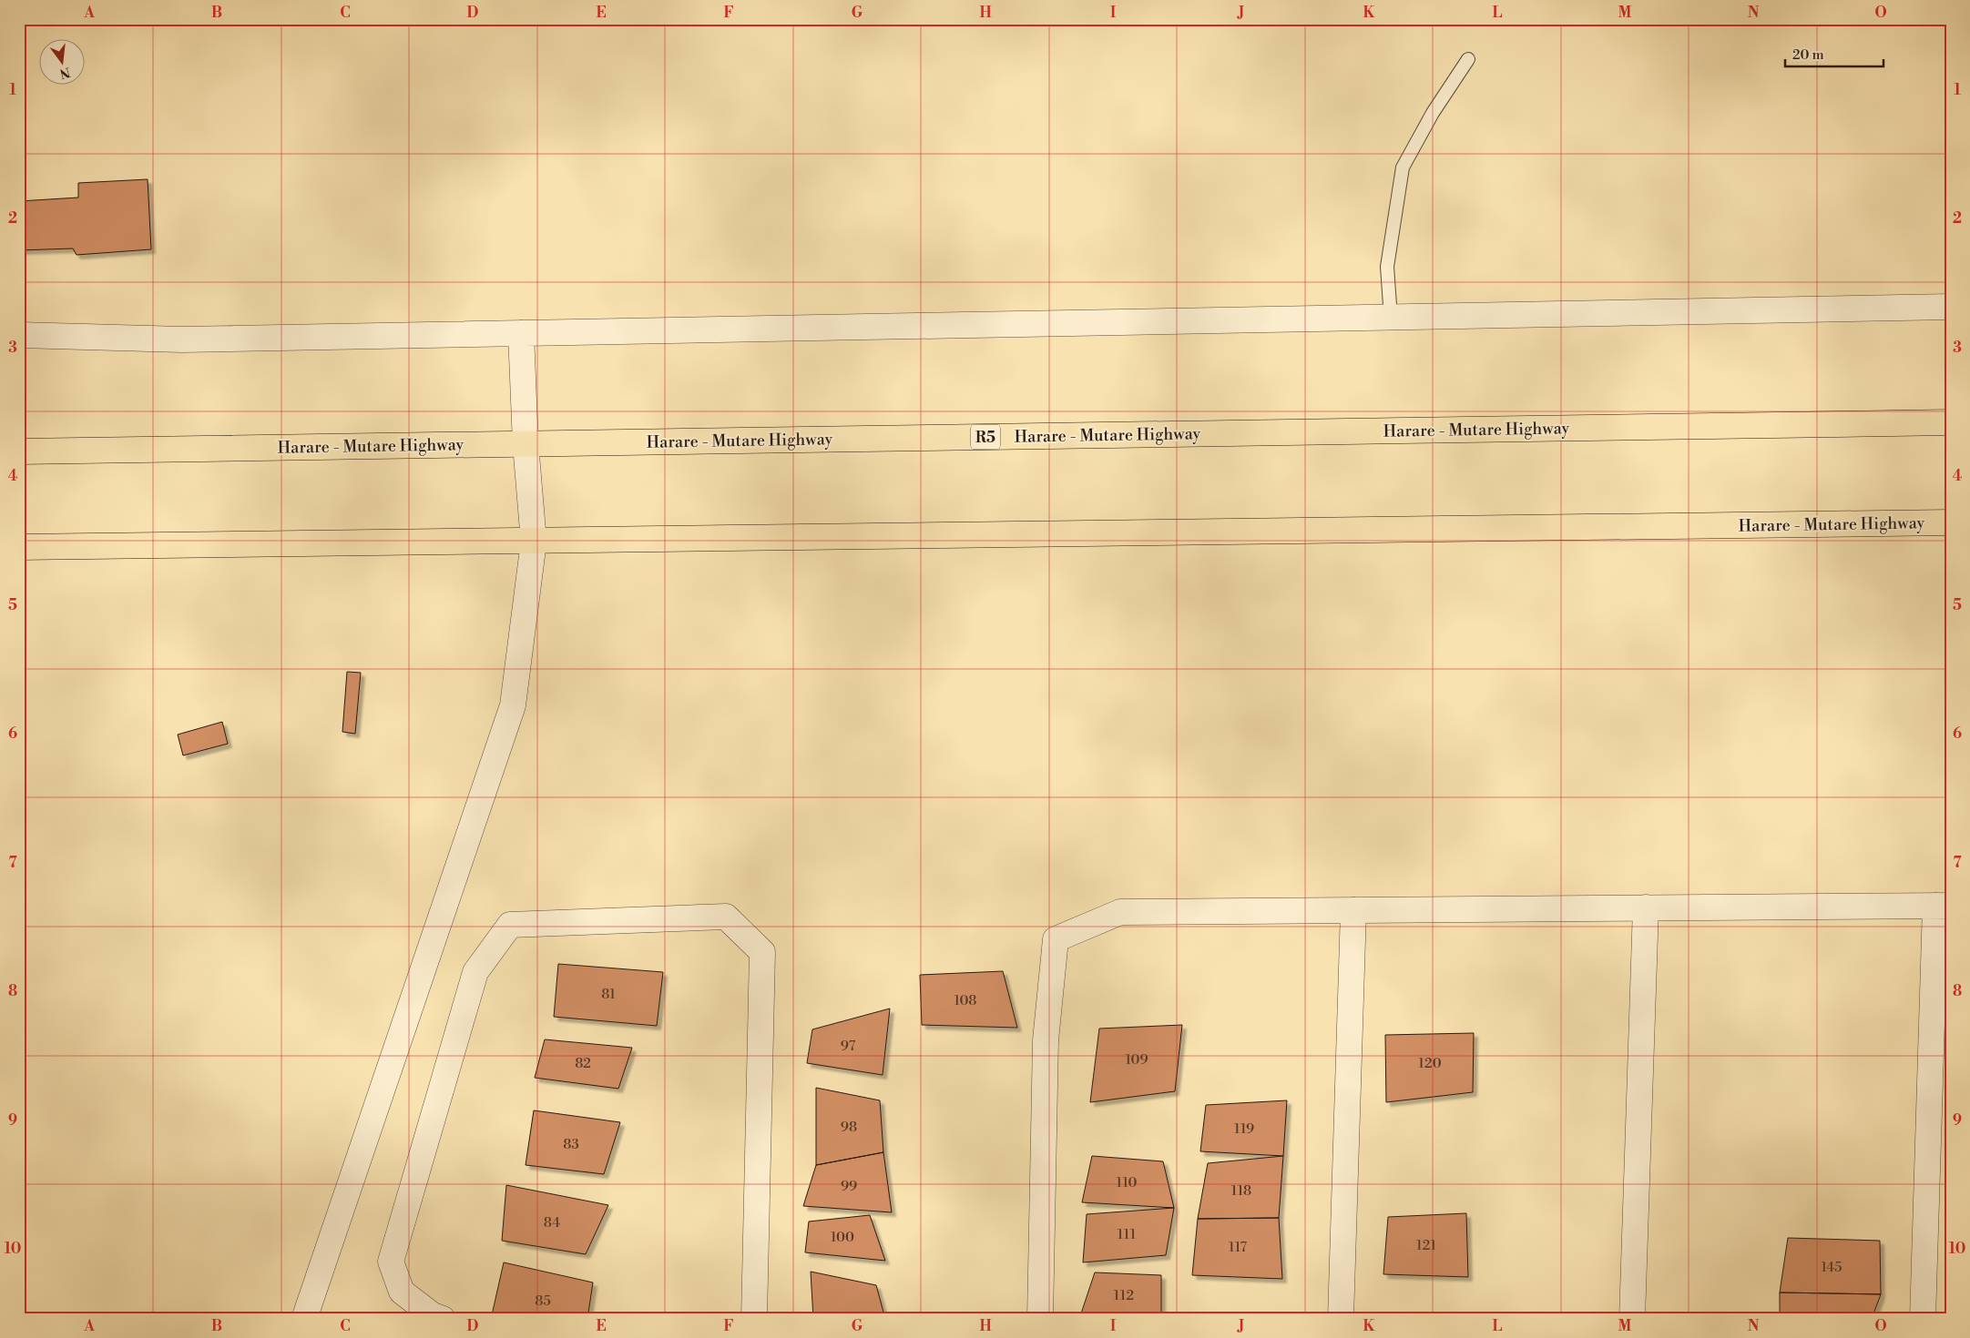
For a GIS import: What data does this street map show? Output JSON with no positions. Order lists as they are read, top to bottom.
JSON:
{
  "streets": {
    "highway": ["Harare - Mutare Highway", "R5"]
  },
  "house_numbers": [
    "81",
    "108",
    "97",
    "109",
    "82",
    "120",
    "98",
    "119",
    "83",
    "110",
    "99",
    "118",
    "84",
    "111",
    "100",
    "121",
    "117",
    "145",
    "112",
    "85"
  ],
  "scale_bar": "20 m",
  "north": "bottom",
  "grid": {
    "columns": [
      "A",
      "B",
      "C",
      "D",
      "E",
      "F",
      "G",
      "H",
      "I",
      "J",
      "K",
      "L",
      "M",
      "N",
      "O"
    ],
    "rows": [
      "1",
      "2",
      "3",
      "4",
      "5",
      "6",
      "7",
      "8",
      "9",
      "10"
    ]
  }
}
